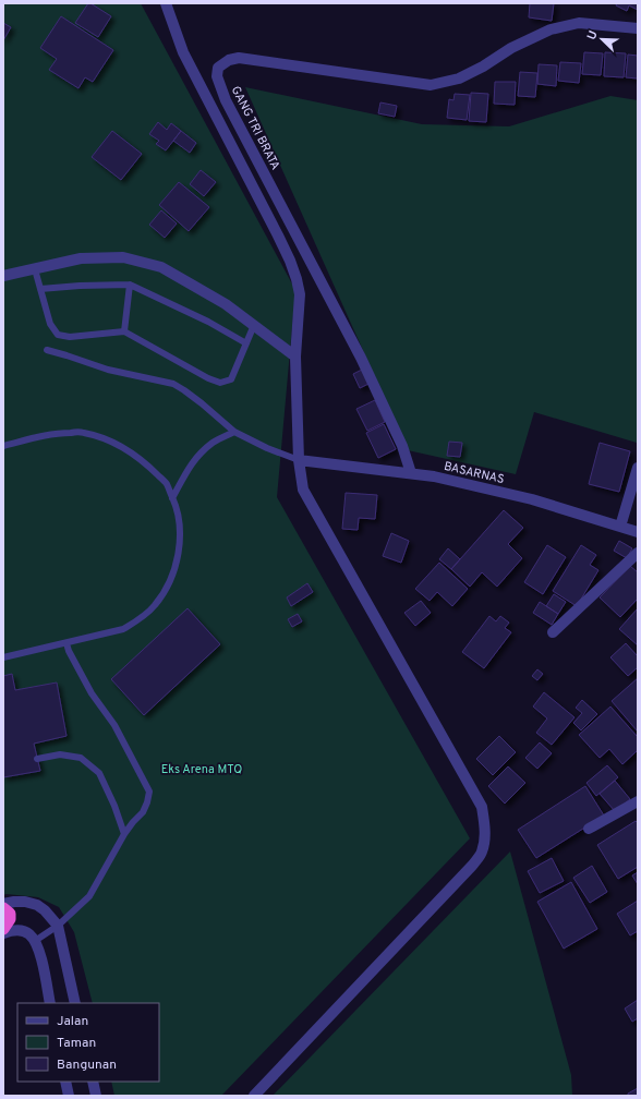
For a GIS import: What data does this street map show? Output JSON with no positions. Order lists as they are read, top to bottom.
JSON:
{
  "streets": {
    "street": ["GANG TRI BRATA", "BASARNAS"]
  },
  "crossings": [
    ["GANG TRI BRATA", "BASARNAS"]
  ],
  "parks": ["Eks Arena MTQ"],
  "legend": ["Jalan", "Taman", "Bangunan"],
  "north": "top left"
}
